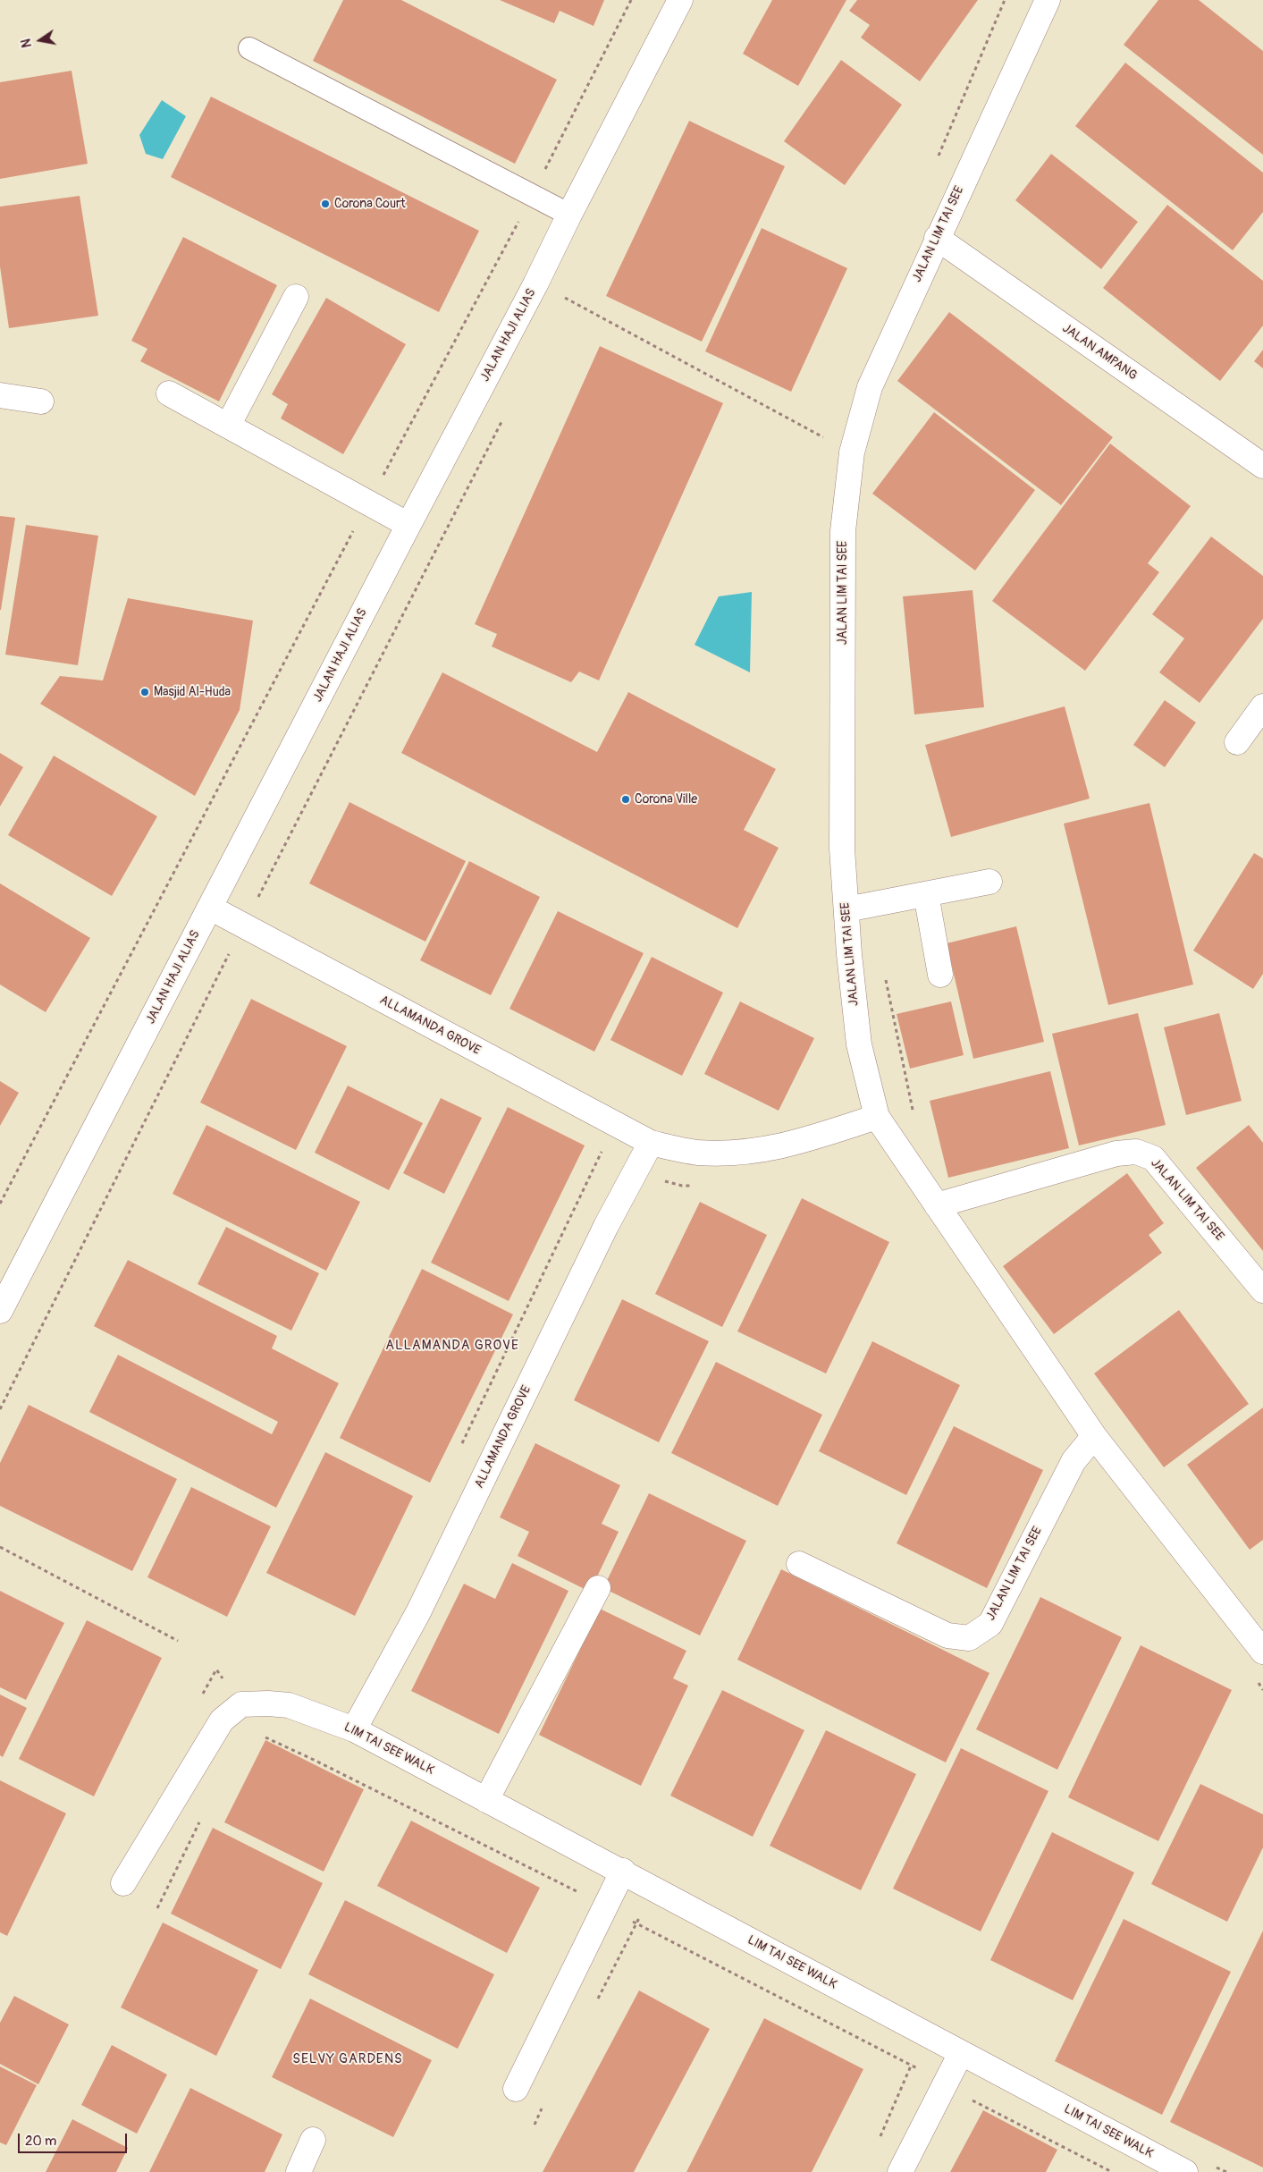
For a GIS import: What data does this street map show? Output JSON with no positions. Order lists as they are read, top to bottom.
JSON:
{
  "streets": {
    "street": [
      "JALAN LIM TAI SEE",
      "JALAN HAJI ALIAS",
      "JALAN AMPANG",
      "ALLAMANDA GROVE",
      "LIM TAI SEE WALK"
    ]
  },
  "crossings": [
    ["JALAN LIM TAI SEE", "JALAN AMPANG"],
    ["JALAN LIM TAI SEE", "ALLAMANDA GROVE"],
    ["JALAN HAJI ALIAS", "ALLAMANDA GROVE"],
    ["ALLAMANDA GROVE", "LIM TAI SEE WALK"]
  ],
  "districts": ["ALLAMANDA GROVE", "SELVY GARDENS"],
  "places": ["Corona Court", "Masjid Al-Huda", "Corona Ville"],
  "scale_bar": "20 m",
  "north": "left"
}
